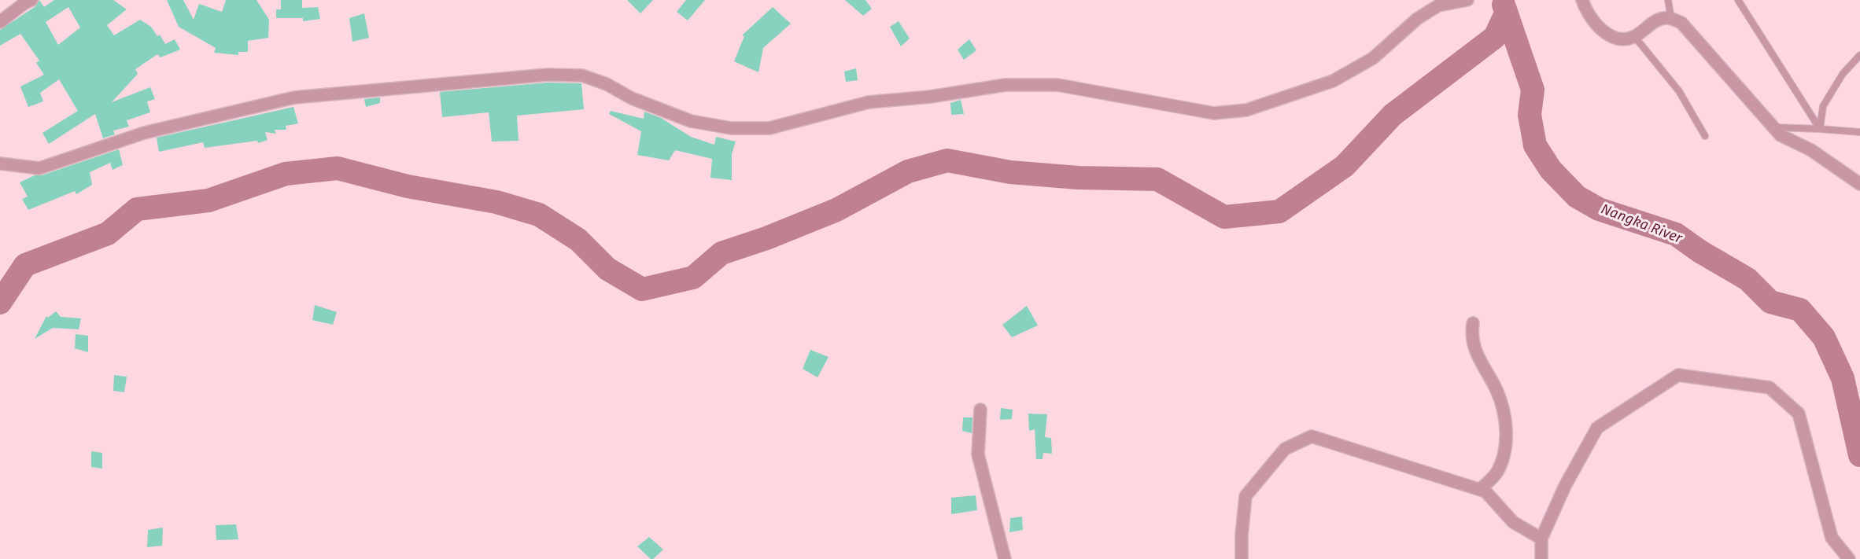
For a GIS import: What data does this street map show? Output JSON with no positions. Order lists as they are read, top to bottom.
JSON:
{
  "water": ["Nangka River"]
}
